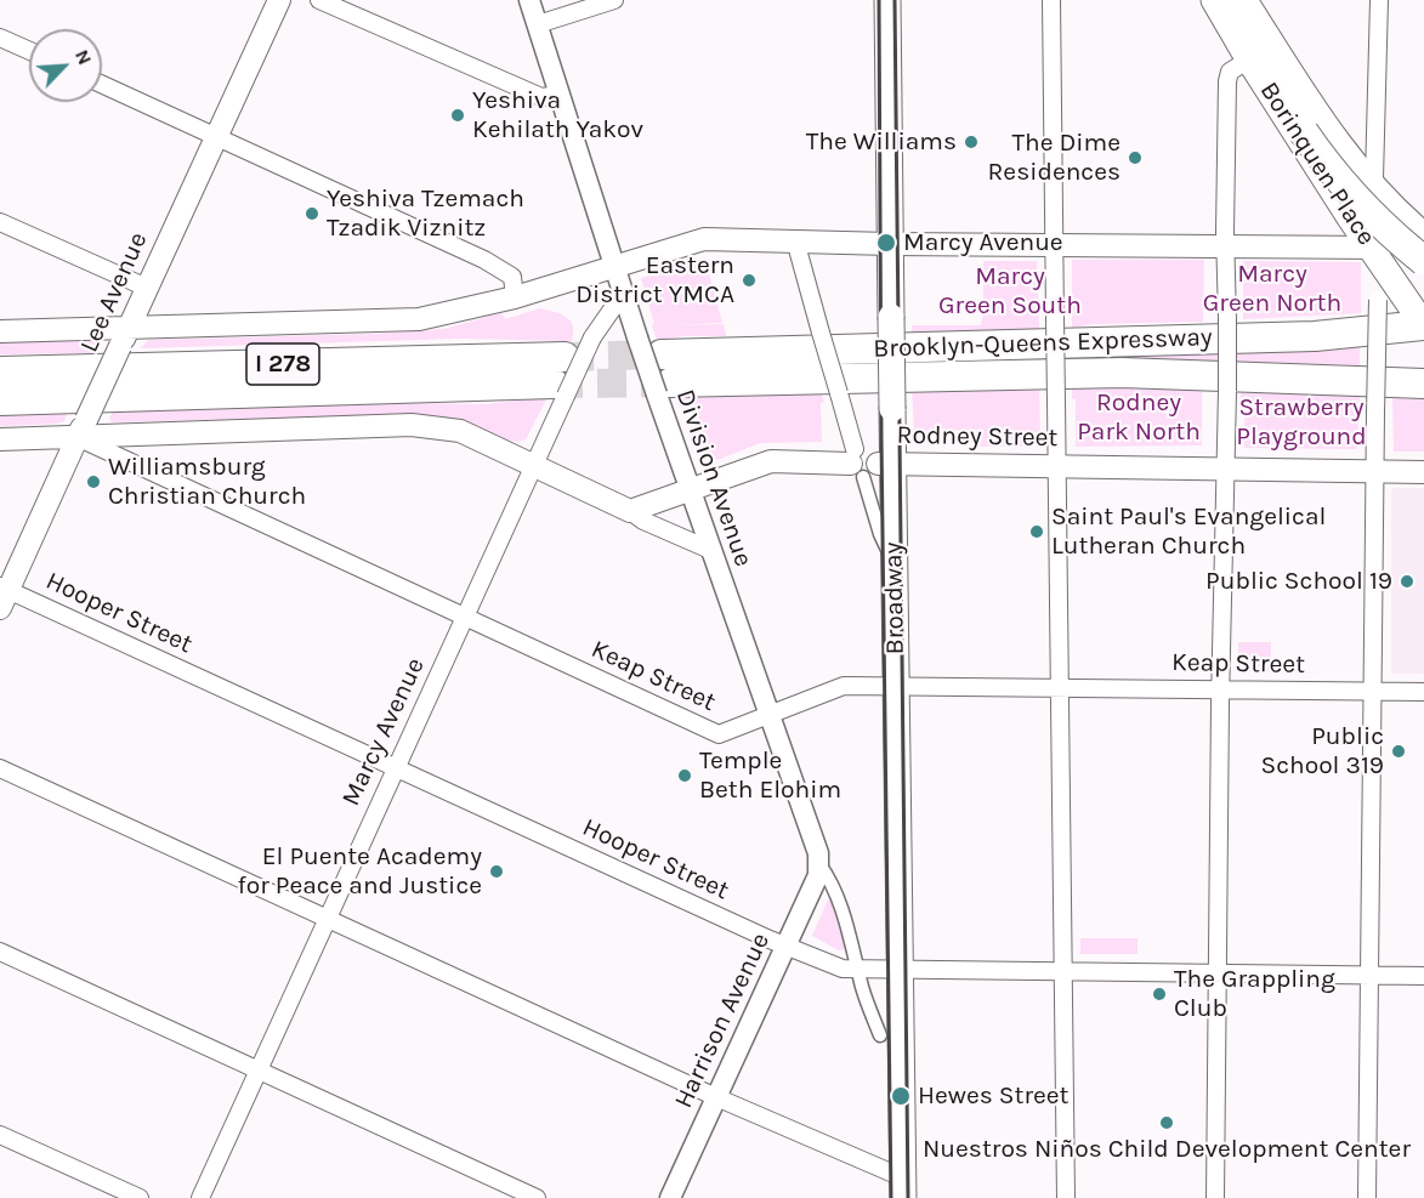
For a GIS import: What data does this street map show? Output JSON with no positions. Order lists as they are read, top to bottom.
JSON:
{
  "streets": {
    "highway": ["Brooklyn-Queens Expressway", "I 278"],
    "main road": [
      "Borinquen Place",
      "Lee Avenue",
      "Rodney Street",
      "Broadway"
    ],
    "street": [
      "Division Avenue",
      "Hooper Street",
      "Keap Street",
      "Marcy Avenue",
      "Harrison Avenue"
    ]
  },
  "crossings": [
    ["Borinquen Place", "Brooklyn-Queens Expressway"],
    ["Lee Avenue", "Hooper Street"],
    ["Lee Avenue", "Keap Street"],
    ["Brooklyn-Queens Expressway", "Division Avenue"],
    ["I 278", "Marcy Avenue"],
    ["Rodney Street", "Division Avenue"],
    ["Rodney Street", "Broadway"],
    ["Division Avenue", "Hooper Street"],
    ["Division Avenue", "Keap Street"],
    ["Division Avenue", "Marcy Avenue"],
    ["Division Avenue", "Harrison Avenue"],
    ["Broadway", "Hooper Street"],
    ["Broadway", "Keap Street"],
    ["Hooper Street", "Marcy Avenue"],
    ["Hooper Street", "Harrison Avenue"],
    ["Keap Street", "Marcy Avenue"]
  ],
  "parks": [
    "Marcy Green North",
    "Marcy Green South",
    "Rodney Park North",
    "Strawberry Playground"
  ],
  "places": [
    "Yeshiva Kehilath Yakov",
    "The Williams",
    "The Dime Residences",
    "Yeshiva Tzemach Tzadik Viznitz",
    "Marcy Avenue",
    "Eastern District YMCA",
    "Williamsburg Christian Church",
    "Saint Paul's Evangelical Lutheran Church",
    "Public School 19",
    "Public School 319",
    "Temple Beth Elohim",
    "El Puente Academy for Peace and Justice",
    "The Grappling Club",
    "Hewes Street",
    "Nuestros Niños Child Development Center"
  ],
  "north": "top right"
}
